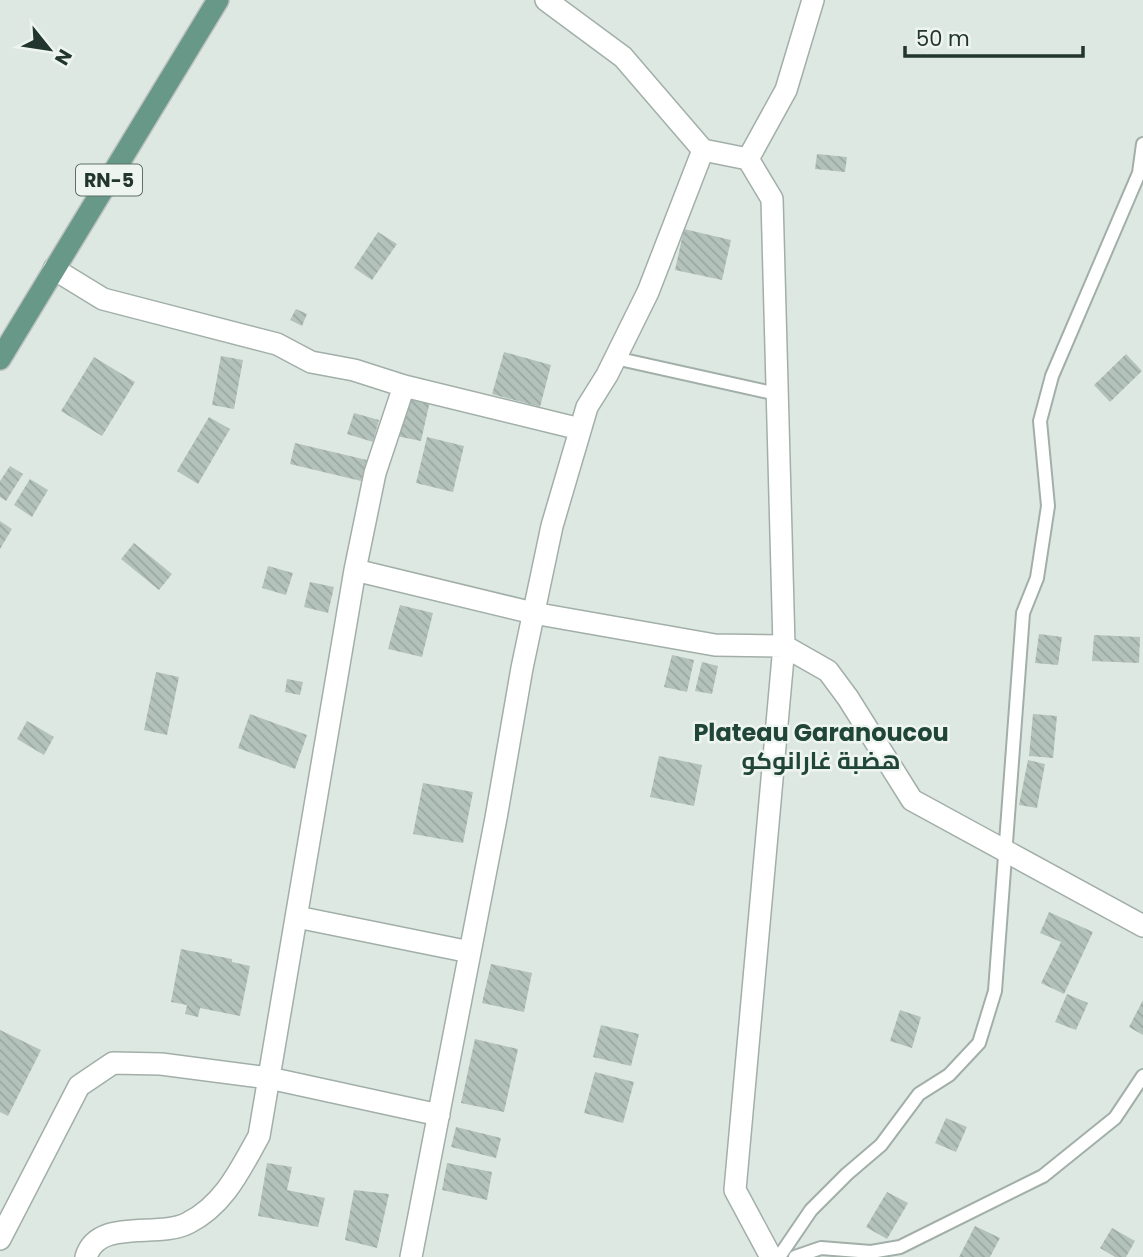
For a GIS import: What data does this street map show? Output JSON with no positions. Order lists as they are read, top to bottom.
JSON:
{
  "streets": {
    "main road": ["RN-5"]
  },
  "districts": ["Plateau Garanoucou هضبة غارانوكو"],
  "scale_bar": "50 m",
  "north": "bottom right"
}
